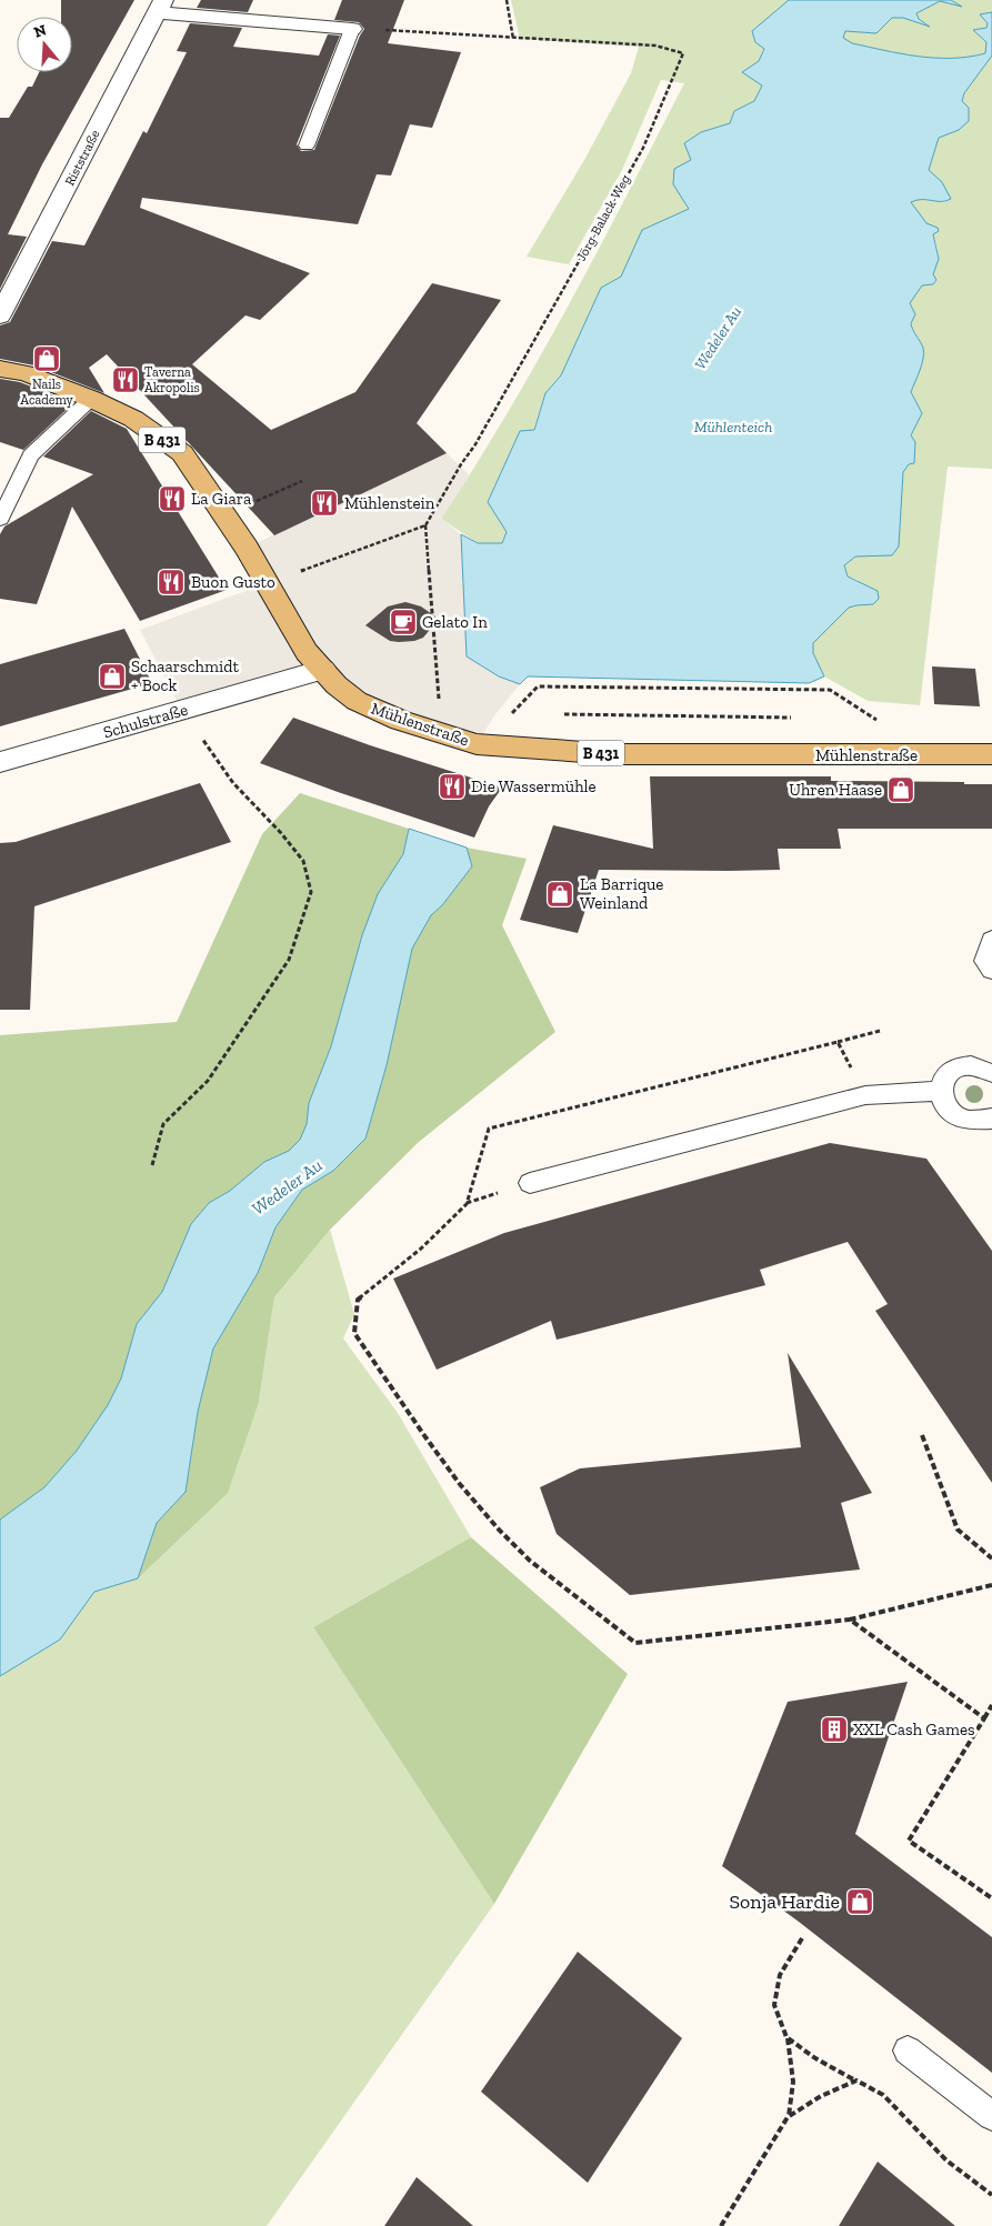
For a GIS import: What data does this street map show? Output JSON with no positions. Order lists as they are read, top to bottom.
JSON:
{
  "streets": {
    "main road": ["B 431", "Mühlenstraße"],
    "street": ["Riststraße", "Schulstraße"],
    "path": ["Jörg-Balack-Weg"]
  },
  "crossings": [
    ["Schulstraße", "Mühlenstraße"]
  ],
  "water": ["Wedeler Au", "Mühlenteich"],
  "places": {
    "shop": [
      "Nails Academy",
      "Schaarschmidt + Bock",
      "Uhren Haase",
      "La Barrique Weinland",
      "Sonja Hardie"
    ],
    "restaurant": [
      "Taverna Akropolis",
      "La Giara",
      "Mühlenstein",
      "Buon Gusto",
      "Die Wassermühle"
    ],
    "cafe": ["Gelato In"],
    "building": ["XXL Cash Games"]
  },
  "north": "top"
}
